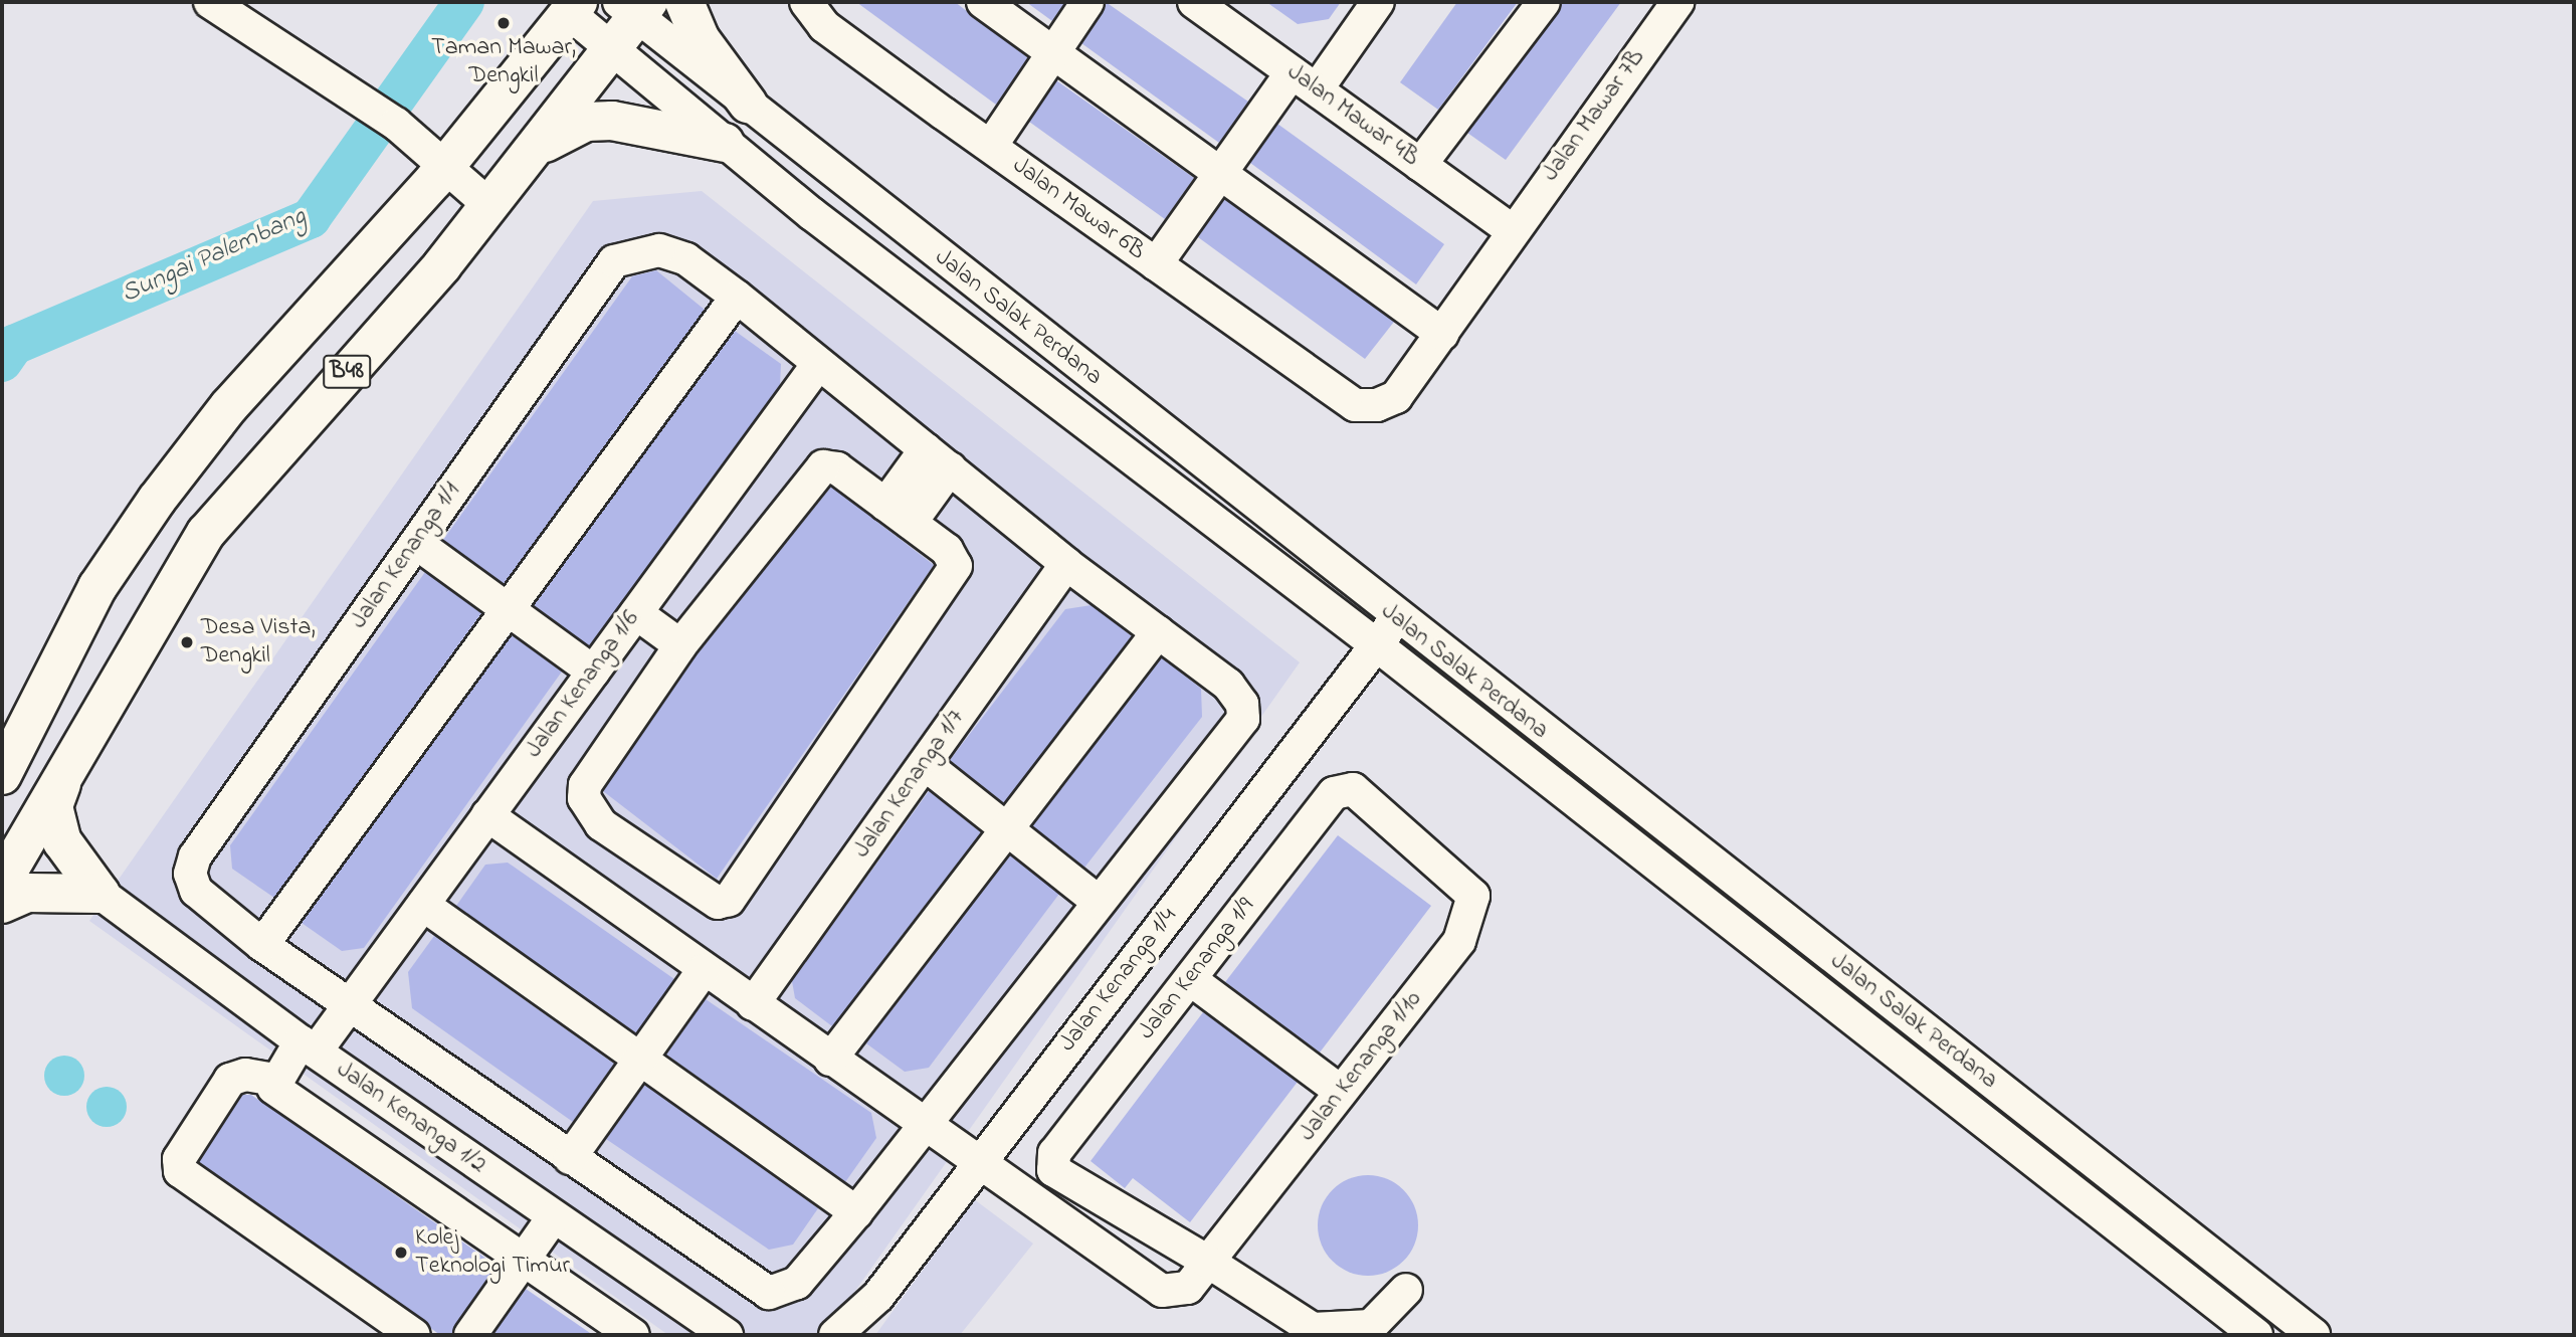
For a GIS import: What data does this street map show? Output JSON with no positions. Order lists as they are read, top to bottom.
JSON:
{
  "streets": {
    "main road": ["B48"],
    "street": [
      "Jalan Mawar 4B",
      "Jalan Mawar 7B",
      "Jalan Mawar 6B",
      "Jalan Salak Perdana",
      "Jalan Kenanga 1/1",
      "Jalan Kenanga 1/6",
      "Jalan Kenanga 1/7",
      "Jalan Kenanga 1/9",
      "Jalan Kenanga 1/4",
      "Jalan Kenanga 1/10",
      "Jalan Kenanga 1/2"
    ]
  },
  "crossings": [
    ["Jalan Mawar 4B", "Jalan Mawar 7B"],
    ["Jalan Mawar 7B", "Jalan Mawar 6B"],
    ["Jalan Salak Perdana", "B48"],
    ["Jalan Salak Perdana", "Jalan Kenanga 1/4"],
    ["Jalan Kenanga 1/6", "Jalan Kenanga 1/2"],
    ["Jalan Kenanga 1/9", "Jalan Kenanga 1/10"],
    ["Jalan Kenanga 1/4", "Jalan Kenanga 1/10"]
  ],
  "water": ["Sungai Palembang"],
  "places": ["Taman Mawar, Dengkil", "Desa Vista, Dengkil", "Kolej Teknologi Timur"]
}
